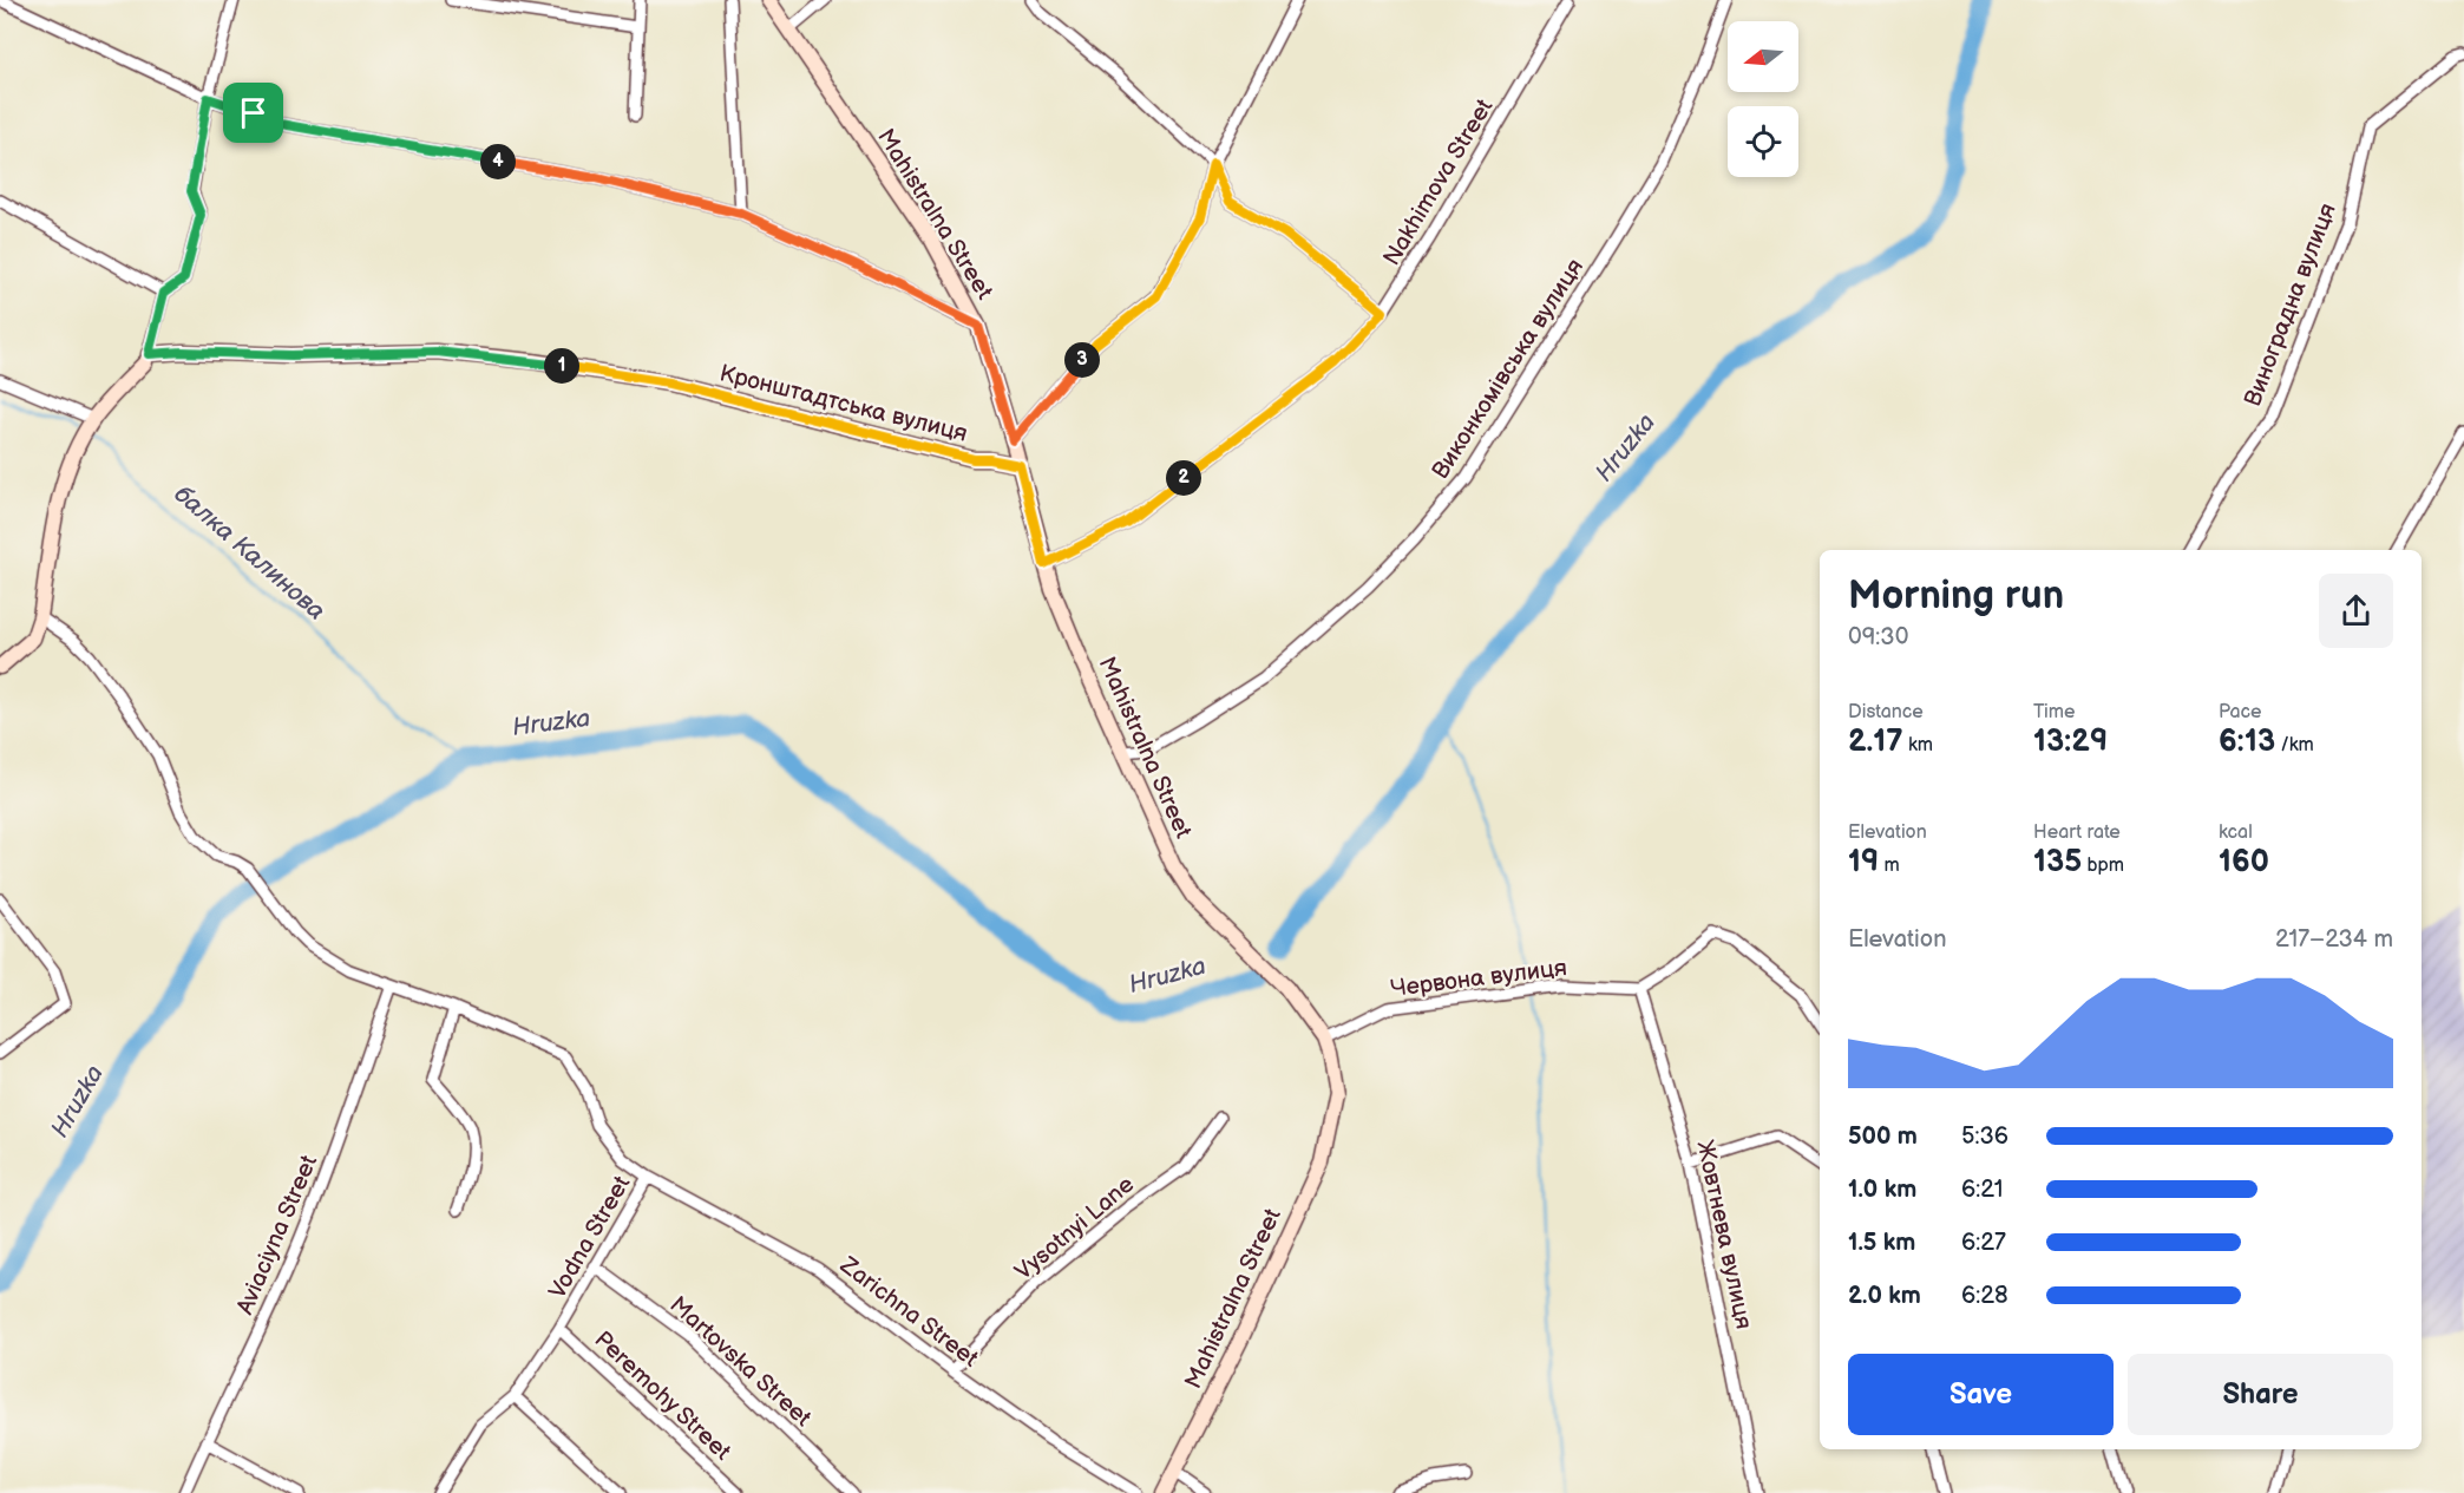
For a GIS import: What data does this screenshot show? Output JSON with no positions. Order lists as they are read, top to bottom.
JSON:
{
  "streets": {
    "main road": ["Mahistralna Street", "Кронштадтська вулиця"],
    "street": [
      "Nakhimova Street",
      "Виноградна вулиця",
      "Виконкомівська вулиця",
      "Червона вулиця",
      "Vysotnyi Lane",
      "Aviaciyna Street",
      "Жовтнева вулиця",
      "Vodna Street",
      "Zarichna Street",
      "Martovska Street",
      "Peremohy Street"
    ]
  },
  "crossings": [
    ["Nakhimova Street", "Mahistralna Street"],
    ["Mahistralna Street", "Виконкомівська вулиця"],
    ["Mahistralna Street", "Кронштадтська вулиця"],
    ["Mahistralna Street", "Червона вулиця"],
    ["Червона вулиця", "Жовтнева вулиця"],
    ["Vysotnyi Lane", "Zarichna Street"],
    ["Aviaciyna Street", "Vodna Street"],
    ["Vodna Street", "Zarichna Street"],
    ["Vodna Street", "Martovska Street"],
    ["Vodna Street", "Peremohy Street"]
  ],
  "water": ["Hruzka", "балка Калинова"],
  "north": "left",
  "page": {
    "pins": [
      "4",
      "3",
      "1",
      "2"
    ],
    "heading": ["Morning run", "09:30"],
    "stats": [
      ["Distance", "2.17 km"],
      ["Time", "13:29"],
      ["Pace", "6:13 /km"],
      ["Elevation", "19 m"],
      ["Heart rate", "135 bpm"],
      ["kcal", "160"]
    ],
    "chart": ["Elevation", "217–234 m"],
    "list": [
      {
        "name": "500 m",
        "note": "5:36"
      },
      {
        "name": "1.0 km",
        "note": "6:21"
      },
      {
        "name": "1.5 km",
        "note": "6:27"
      },
      {
        "name": "2.0 km",
        "note": "6:28"
      }
    ],
    "buttons": ["Save", "Share"]
  }
}
